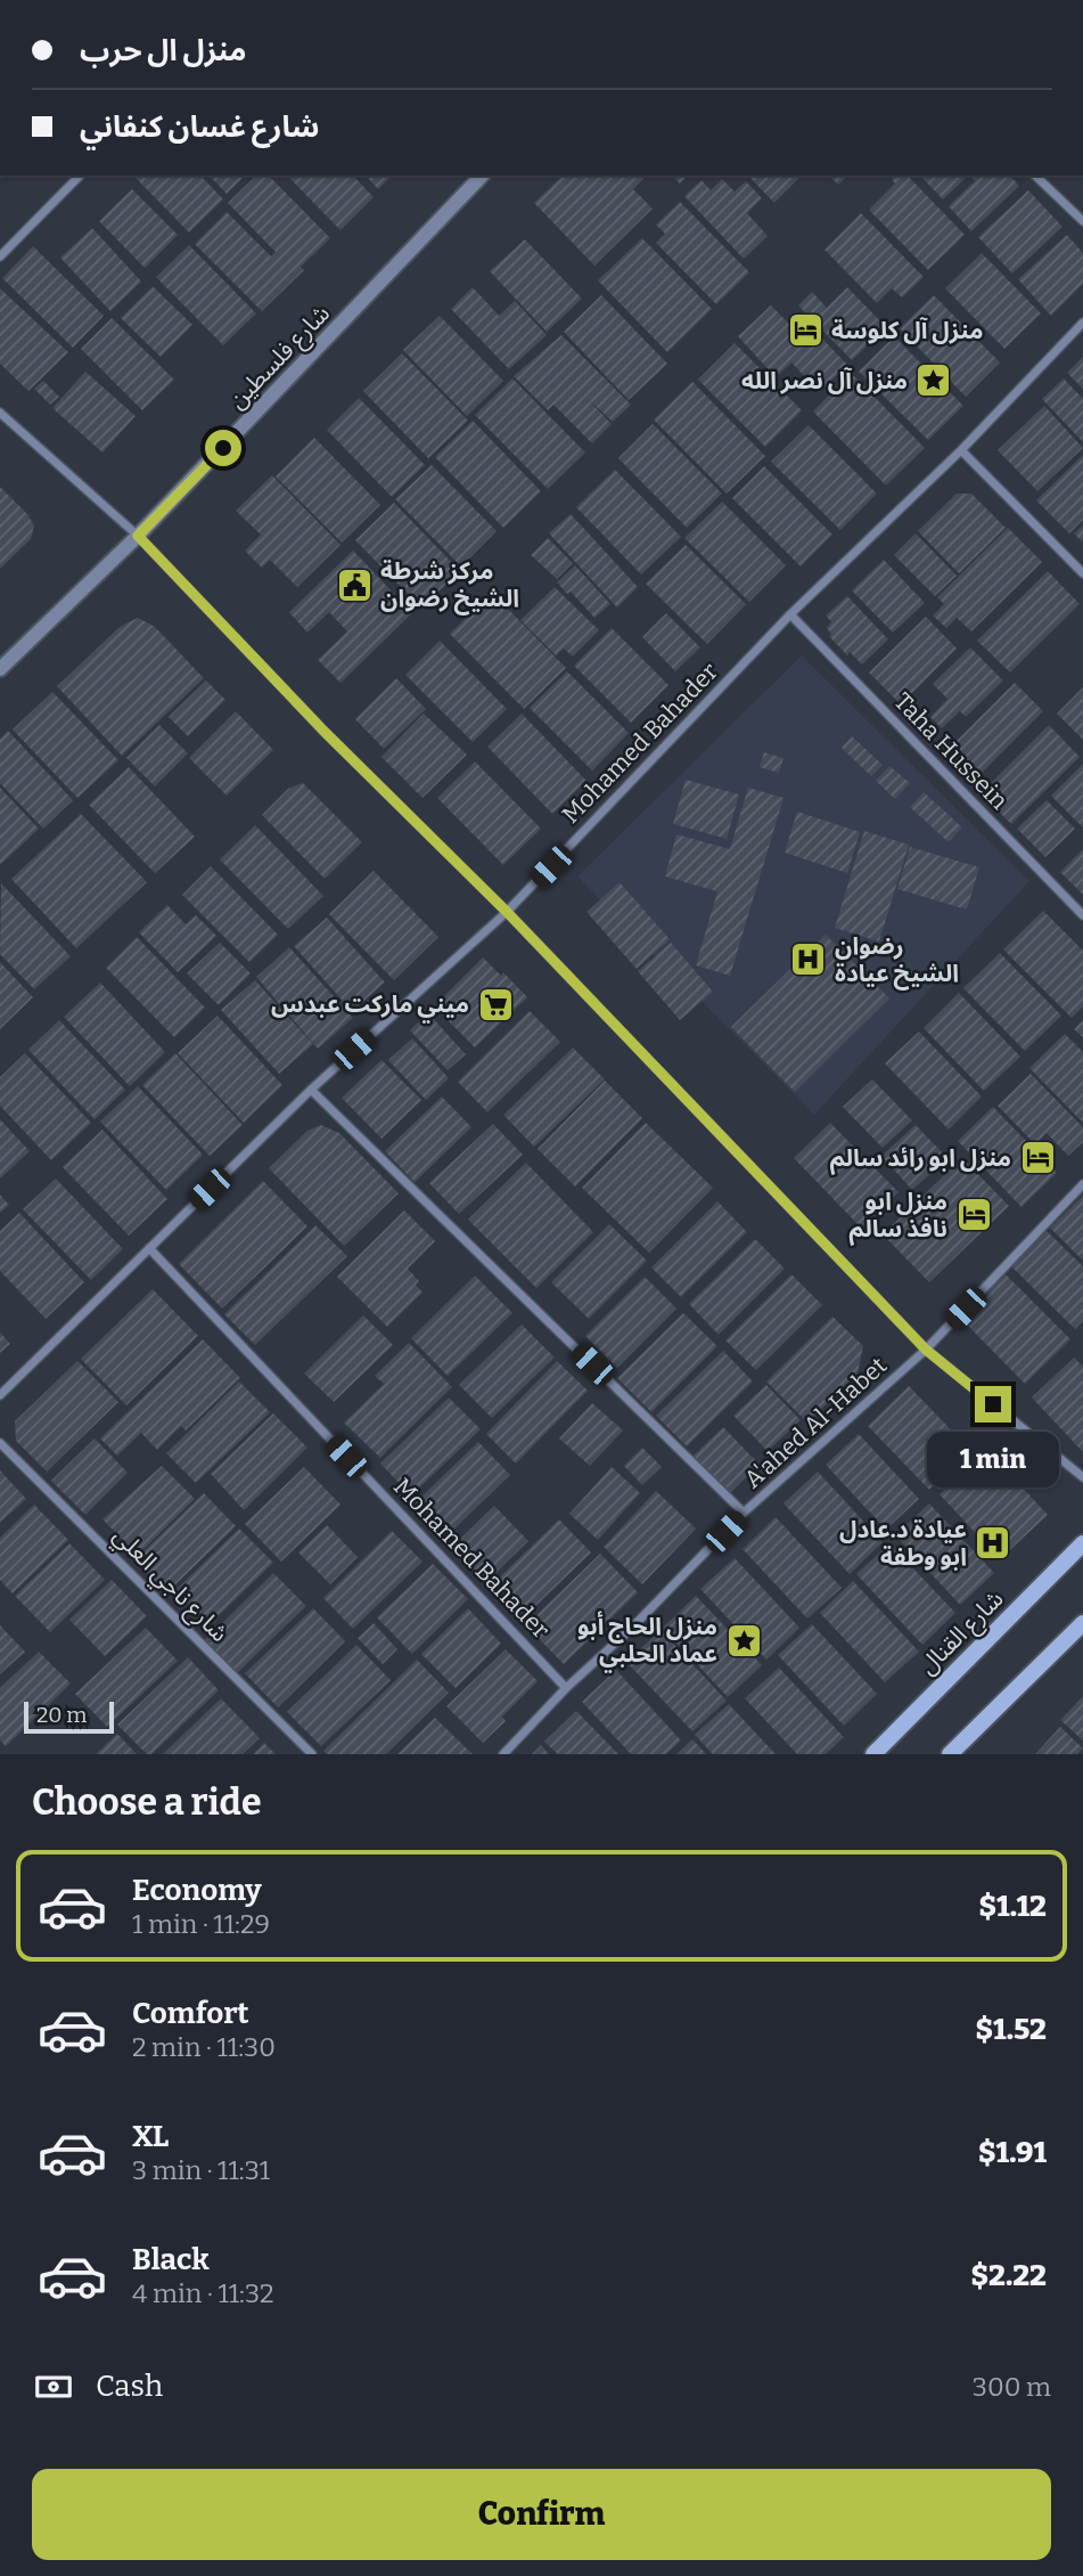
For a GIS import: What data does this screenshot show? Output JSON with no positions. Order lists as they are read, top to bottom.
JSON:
{
  "streets": {
    "main road": ["شارع القنال"],
    "street": [
      "شارع فلسطين",
      "Mohamed Bahader",
      "Taha Hussein",
      "A'ahed Al-Habet",
      "شارع ناجي العلي"
    ]
  },
  "crossings": [
    ["Mohamed Bahader", "Taha Hussein"],
    ["Mohamed Bahader", "A'ahed Al-Habet"]
  ],
  "places": {
    "hotel": ["منزل آل كلوسة", "منزل ابو رائد سالم", "منزل ابو نافذ سالم"],
    "place": ["منزل آل نصر الله", "منزل الحاج أبو عماد الحلبي"],
    "public building": ["مركز شرطة الشيخ رضوان"],
    "hospital": ["رضوان الشيخ عيادة", "عيادة د.عادل ابو وطفة"],
    "supermarket": ["ميني ماركت عبدس"]
  },
  "scale_bar": "20 m",
  "page": {
    "banner": ["منزل ال حرب", "شارع غسان كنفاني"],
    "bubble": "1 min",
    "scale": "20 m",
    "heading": "Choose a ride",
    "list": [
      {
        "name": "Economy",
        "note": "1 min · 11:29",
        "value": "$1.12"
      },
      {
        "name": "Comfort",
        "note": "2 min · 11:30",
        "value": "$1.52"
      },
      {
        "name": "XL",
        "note": "3 min · 11:31",
        "value": "$1.91"
      },
      {
        "name": "Black",
        "note": "4 min · 11:32",
        "value": "$2.22"
      }
    ],
    "pay": ["Cash", "300 m"],
    "buttons": "Confirm"
  }
}
